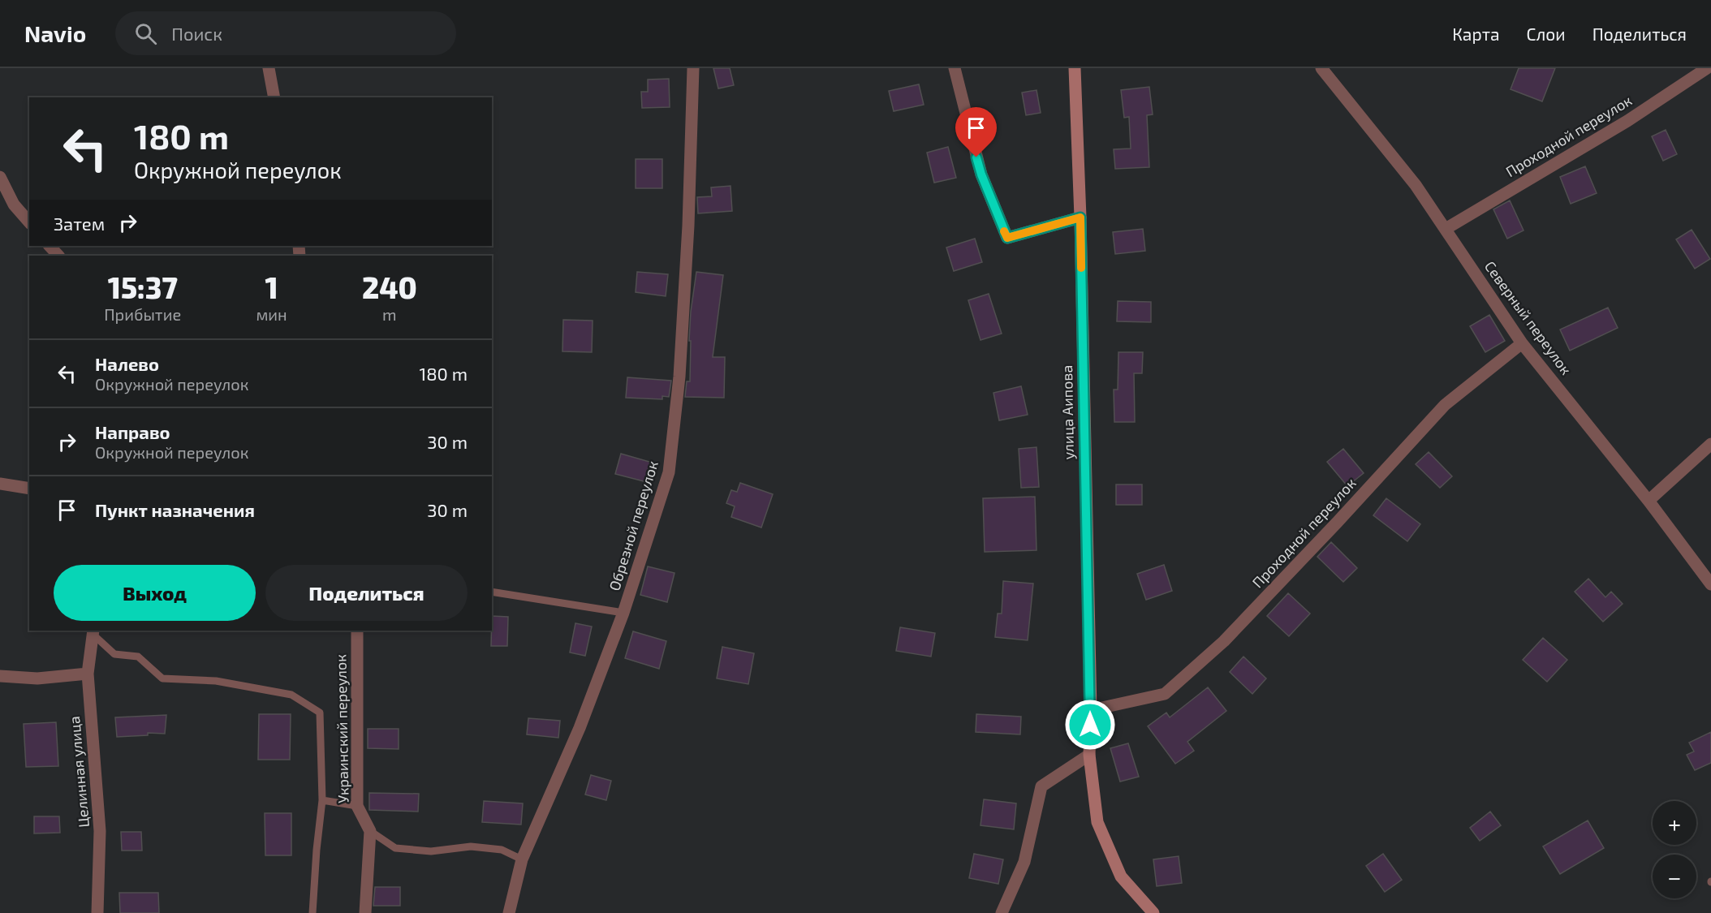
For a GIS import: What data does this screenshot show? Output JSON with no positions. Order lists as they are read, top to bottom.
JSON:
{
  "streets": {
    "street": [
      "Проходной переулок",
      "Северный переулок",
      "улица Аипова",
      "Обрезной переулок",
      "Украинский переулок",
      "Целинная улица"
    ]
  },
  "crossings": [
    ["Проходной переулок", "Северный переулок"],
    ["Проходной переулок", "улица Аипова"]
  ],
  "page": {
    "header": "Navio",
    "search": "Поиск",
    "nav": ["Карта", "Слои", "Поделиться"],
    "turn": ["180 m", "Окружной переулок"],
    "then": "Затем",
    "eta": [
      "15:37",
      "Прибытие",
      "1",
      "мин",
      "240",
      "m"
    ],
    "list": [
      {
        "name": "Налево",
        "note": "Окружной переулок",
        "value": "180 m"
      },
      {
        "name": "Направо",
        "note": "Окружной переулок",
        "value": "30 m"
      },
      {
        "name": "Пункт назначения",
        "value": "30 m"
      }
    ],
    "buttons": ["Выход", "Поделиться"],
    "map_buttons": ["+", "−"]
  }
}
